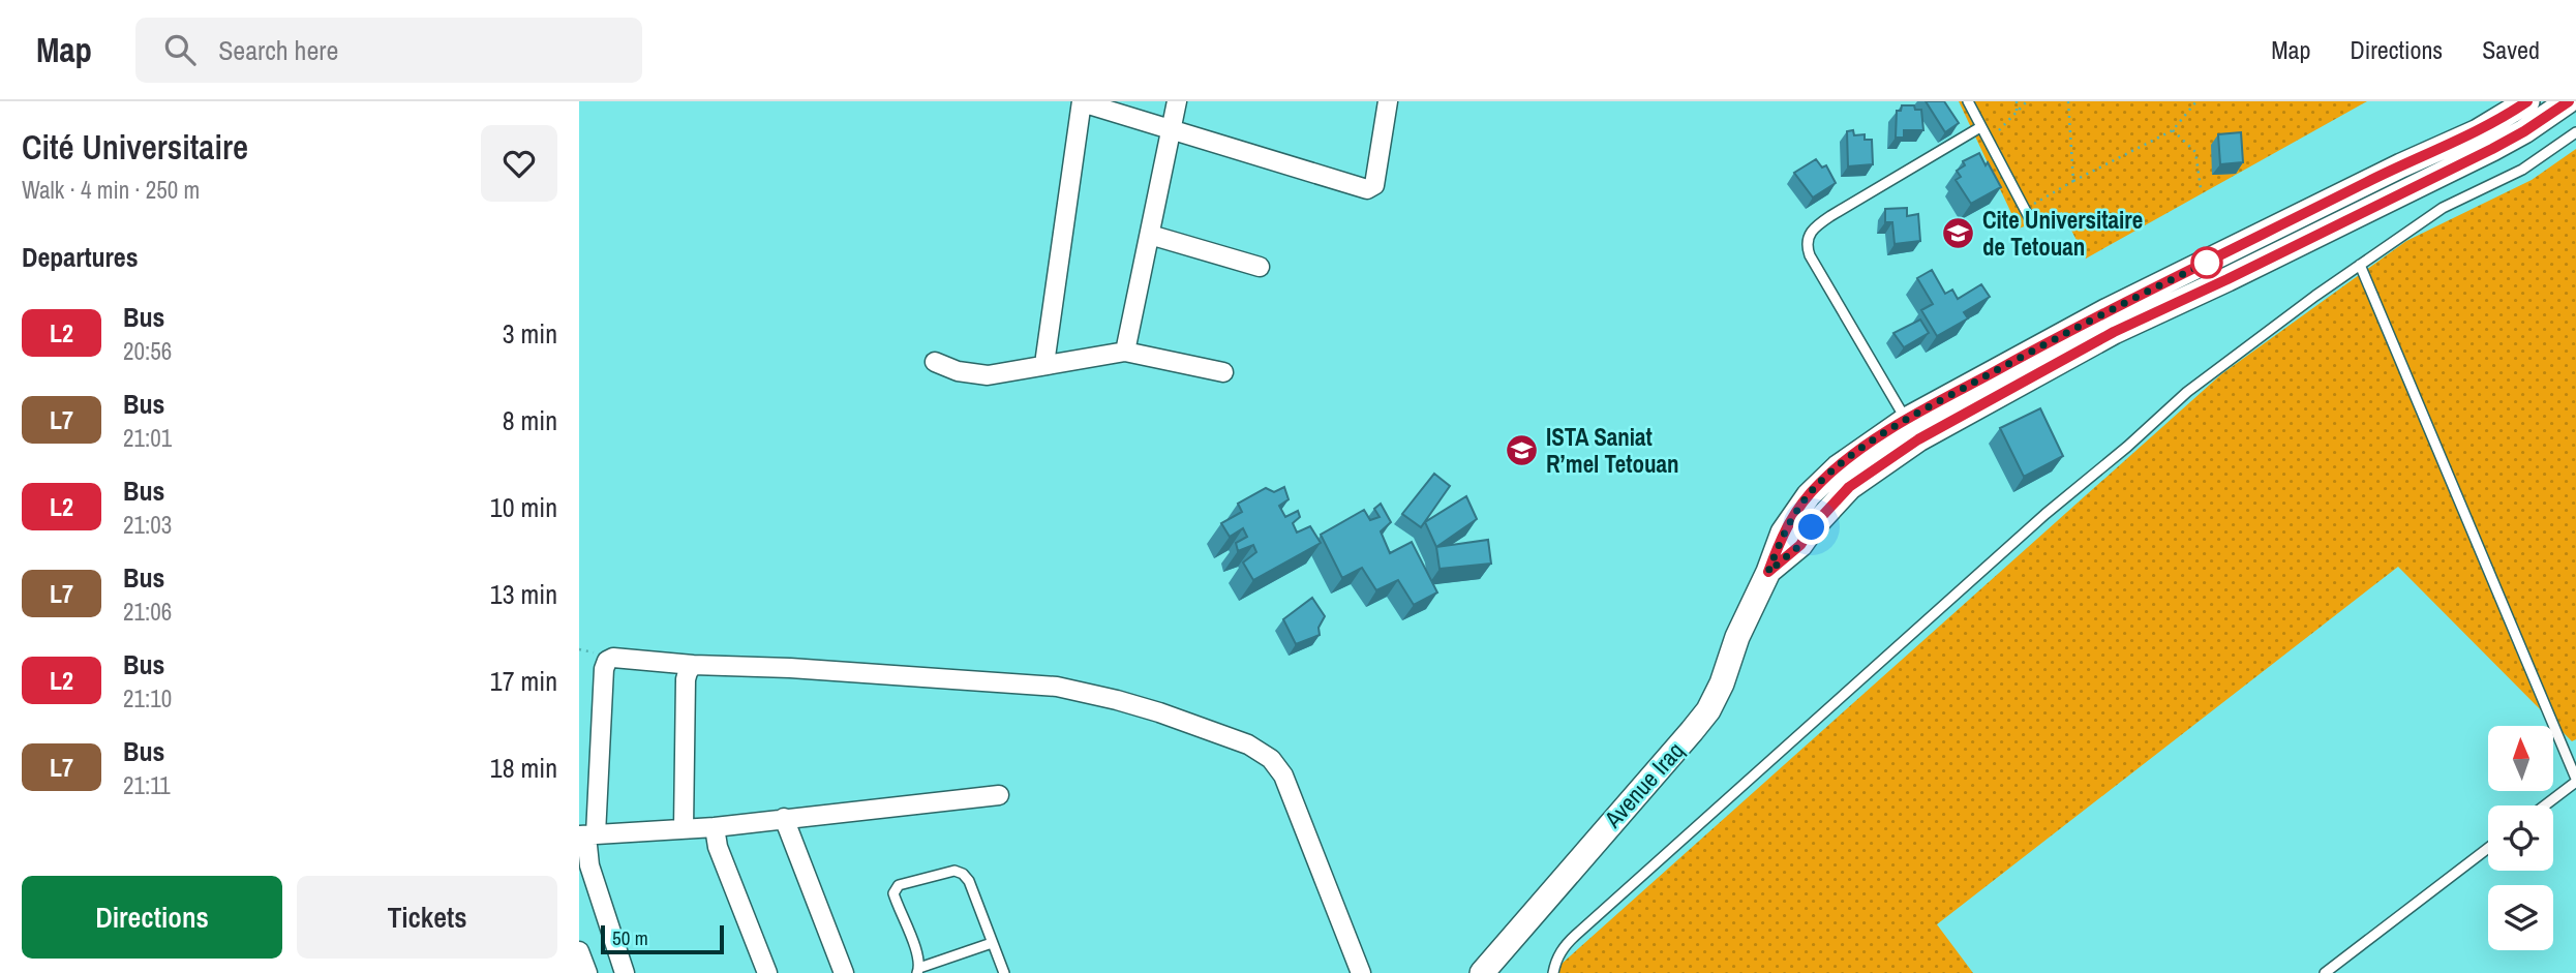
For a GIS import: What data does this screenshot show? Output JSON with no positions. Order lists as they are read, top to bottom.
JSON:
{
  "streets": {
    "street": ["Avenue Iraq"]
  },
  "places": {
    "school or university": ["Cite Universitaire de Tetouan", "ISTA Saniat R’mel Tetouan"]
  },
  "lines": ["bus line L2"],
  "scale_bar": "50 m",
  "north": "top",
  "page": {
    "header": "Map",
    "search": "Search here",
    "nav": ["Map", "Directions", "Saved"],
    "heading": [
      ["Cité Universitaire", "Walk · 4 min · 250 m"],
      "Departures"
    ],
    "list": [
      {
        "mark": "L2",
        "name": "Bus",
        "note": "20:56",
        "value": "3 min"
      },
      {
        "mark": "L7",
        "name": "Bus",
        "note": "21:01",
        "value": "8 min"
      },
      {
        "mark": "L2",
        "name": "Bus",
        "note": "21:03",
        "value": "10 min"
      },
      {
        "mark": "L7",
        "name": "Bus",
        "note": "21:06",
        "value": "13 min"
      },
      {
        "mark": "L2",
        "name": "Bus",
        "note": "21:10",
        "value": "17 min"
      },
      {
        "mark": "L7",
        "name": "Bus",
        "note": "21:11",
        "value": "18 min"
      }
    ],
    "buttons": ["Directions", "Tickets"],
    "scale": "50 m"
  }
}
